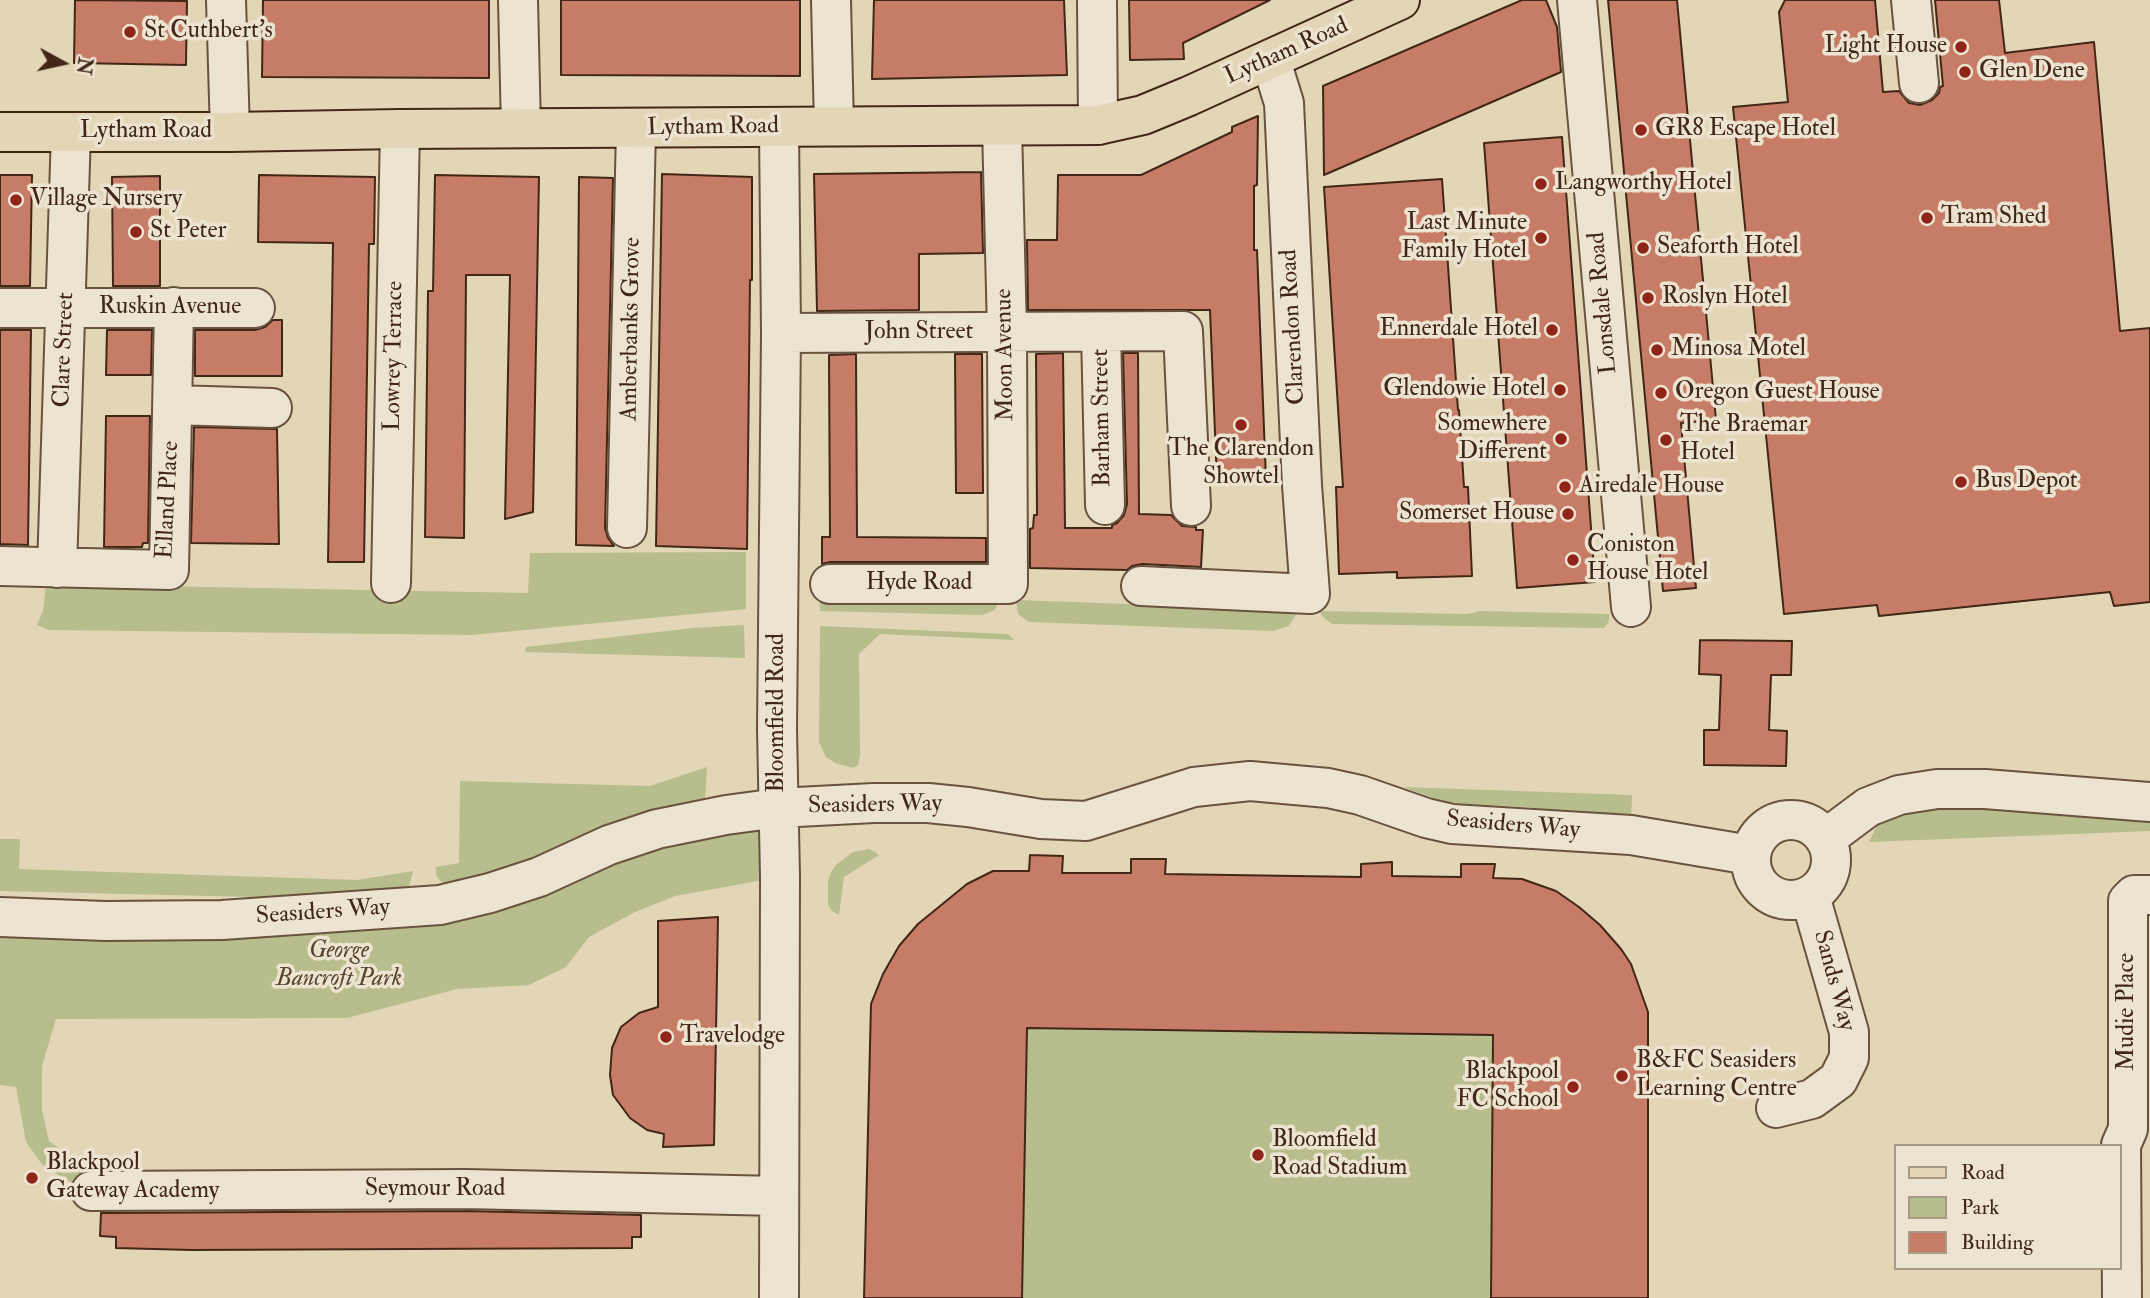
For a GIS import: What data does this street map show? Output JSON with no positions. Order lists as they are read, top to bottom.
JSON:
{
  "streets": {
    "main road": ["Lytham Road"],
    "street": [
      "Lonsdale Road",
      "Ruskin Avenue",
      "Clarendon Road",
      "Amberbanks Grove",
      "John Street",
      "Clare Street",
      "Moon Avenue",
      "Lowrey Terrace",
      "Barham Street",
      "Elland Place",
      "Hyde Road",
      "Bloomfield Road",
      "Seasiders Way",
      "Sands Way",
      "Mudie Place",
      "Seymour Road"
    ]
  },
  "crossings": [
    ["Lytham Road", "Clarendon Road"],
    ["Lytham Road", "Amberbanks Grove"],
    ["Lytham Road", "Clare Street"],
    ["Lytham Road", "Moon Avenue"],
    ["Lytham Road", "Lowrey Terrace"],
    ["Lytham Road", "Bloomfield Road"],
    ["Ruskin Avenue", "Clare Street"],
    ["Ruskin Avenue", "Elland Place"],
    ["John Street", "Moon Avenue"],
    ["John Street", "Barham Street"],
    ["John Street", "Bloomfield Road"],
    ["Clare Street", "Elland Place"],
    ["Moon Avenue", "Hyde Road"],
    ["Bloomfield Road", "Seasiders Way"],
    ["Bloomfield Road", "Seymour Road"],
    ["Seasiders Way", "Sands Way"]
  ],
  "parks": ["George Bancroft Park"],
  "places": [
    "St Cuthbert's",
    "Light House",
    "Glen Dene",
    "GR8 Escape Hotel",
    "Langworthy Hotel",
    "Village Nursery",
    "Tram Shed",
    "St Peter",
    "Last Minute Family Hotel",
    "Seaforth Hotel",
    "Roslyn Hotel",
    "Ennerdale Hotel",
    "Minosa Motel",
    "Glendowie Hotel",
    "Oregon Guest House",
    "The Clarendon Showtel",
    "Somewhere Different",
    "The Braemar Hotel",
    "Bus Depot",
    "Airedale House",
    "Somerset House",
    "Coniston House Hotel",
    "Travelodge",
    "B&FC Seasiders Learning Centre",
    "Blackpool FC School",
    "Bloomfield Road Stadium",
    "Blackpool Gateway Academy"
  ],
  "legend": ["Road", "Park", "Building"],
  "north": "right"
}
